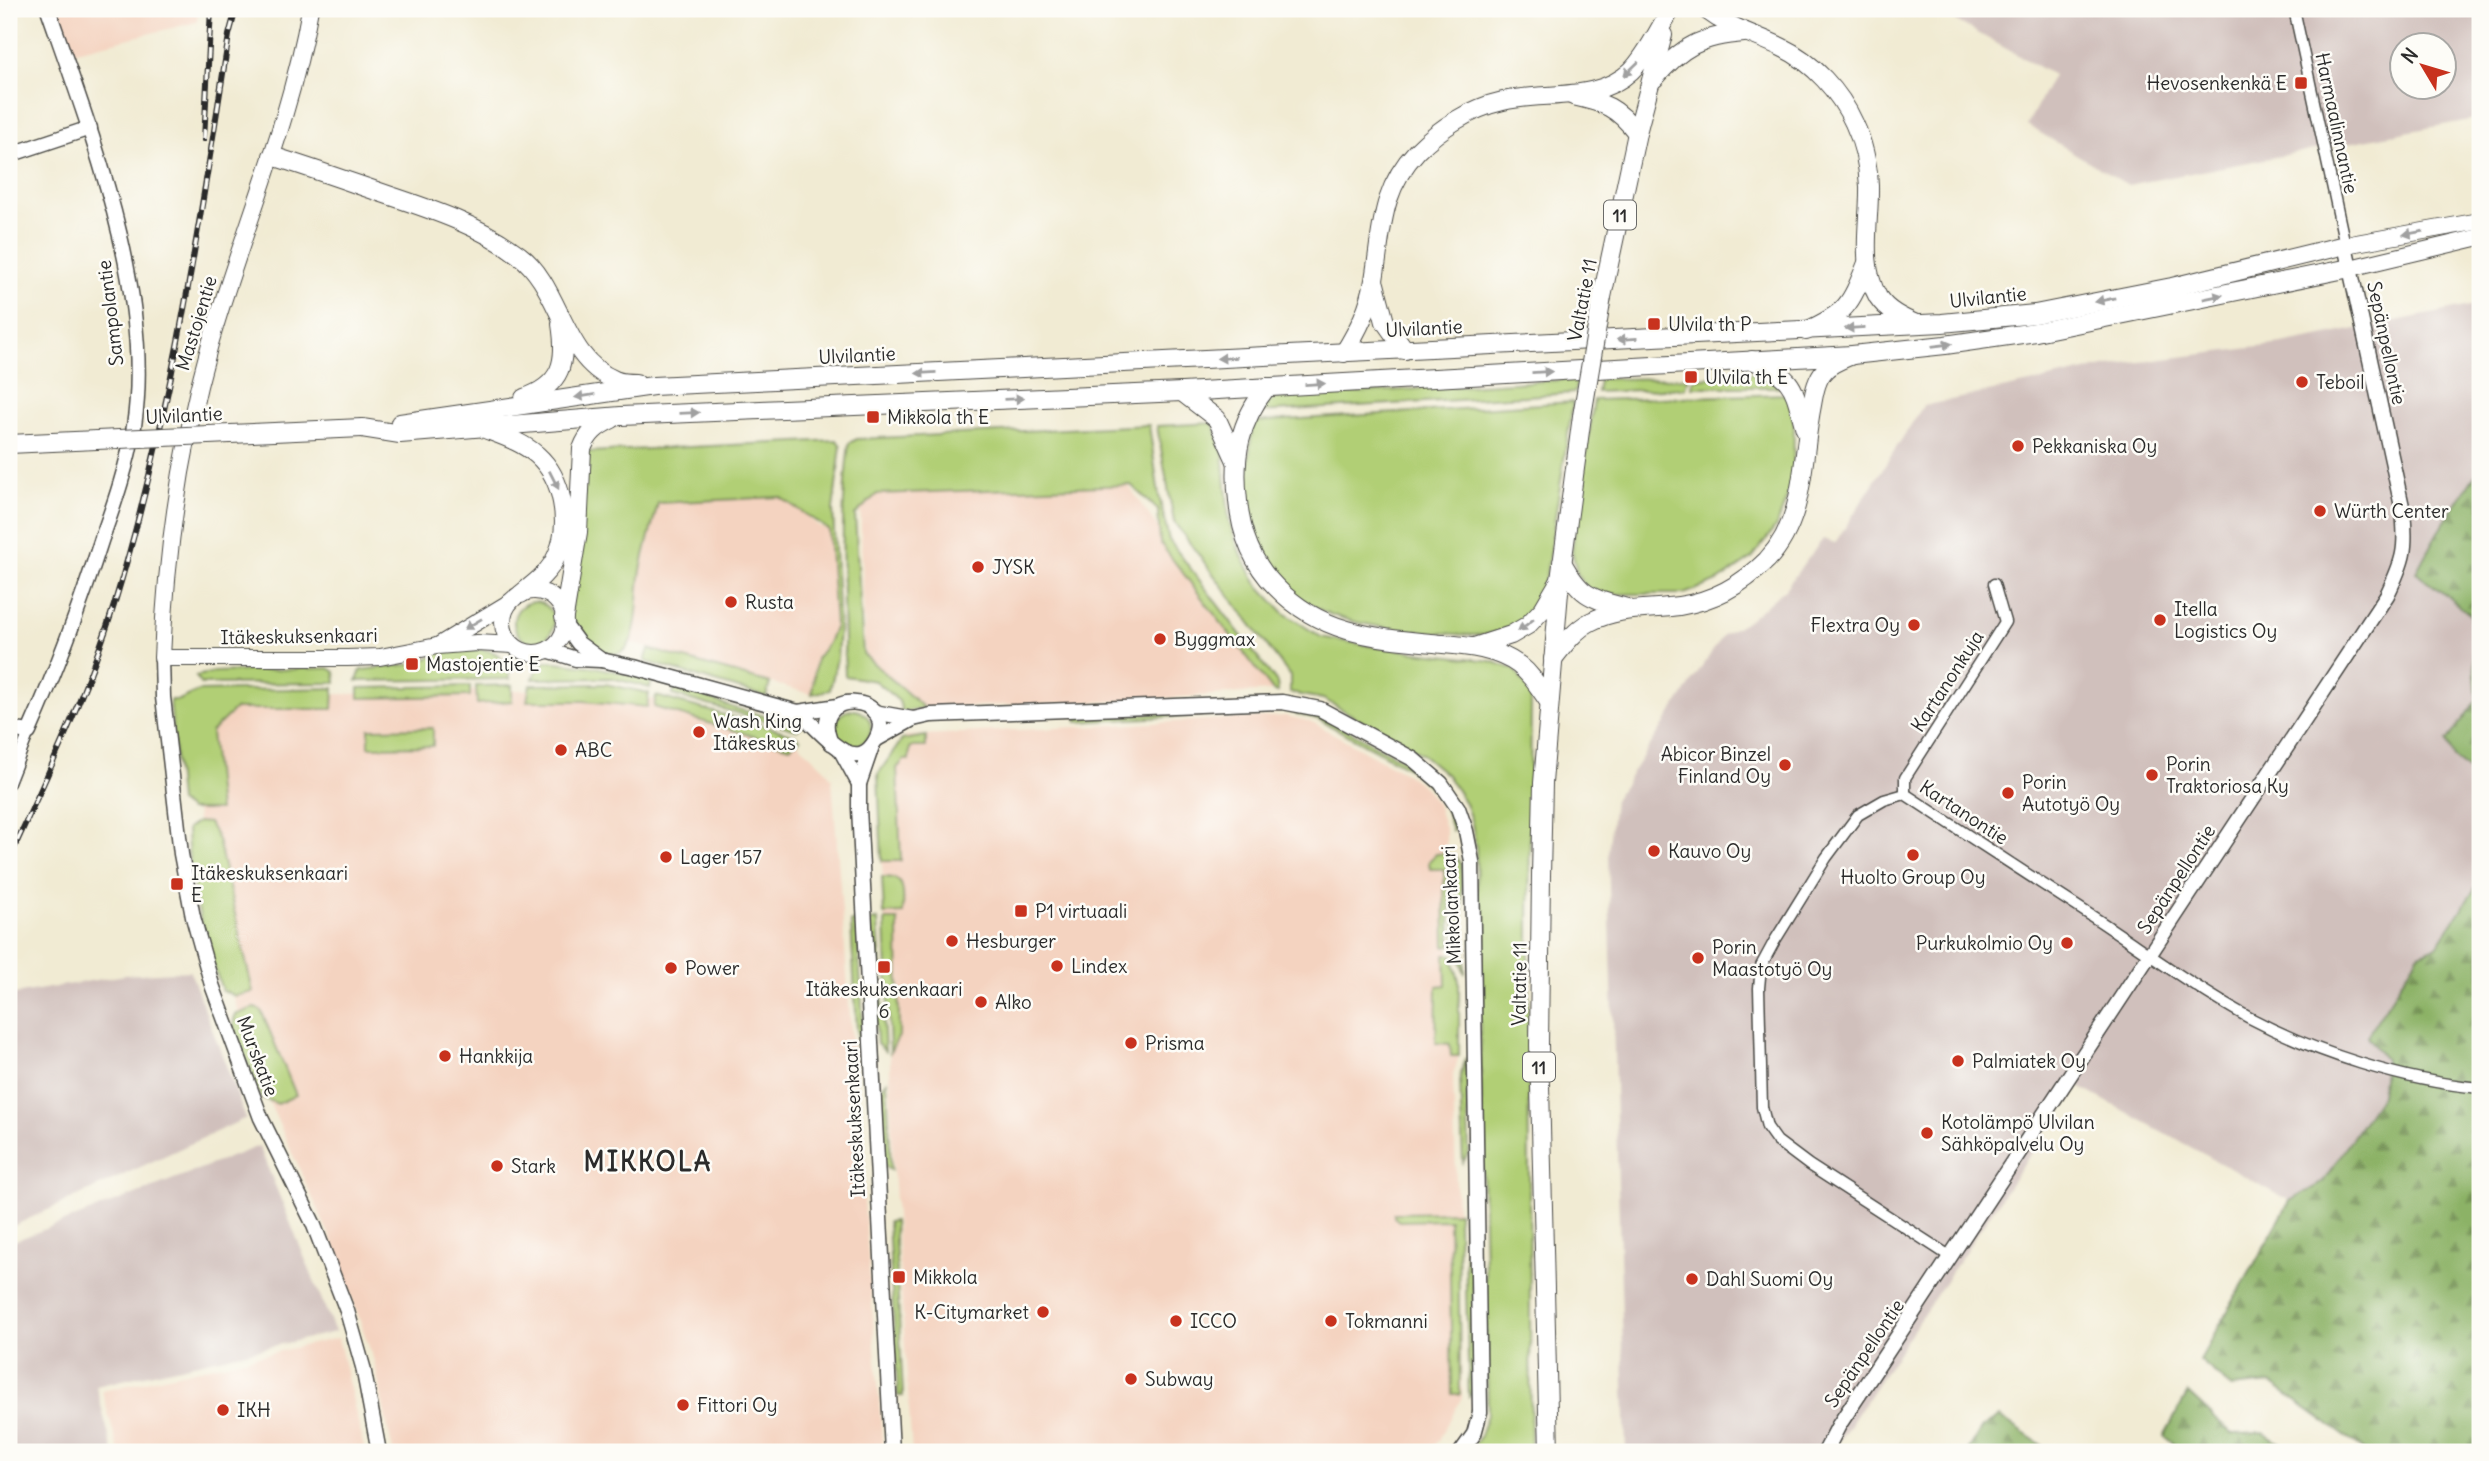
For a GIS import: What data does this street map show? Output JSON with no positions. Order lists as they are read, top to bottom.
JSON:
{
  "streets": {
    "main road": [
      "11",
      "Ulvilantie",
      "Valtatie 11",
      "Mastojentie",
      "Itäkeskuksenkaari"
    ],
    "street": [
      "Harmaalinnantie",
      "Sampolantie",
      "Sepänpellontie",
      "Kartanonkuja",
      "Kartanontie",
      "Mikkolankaari",
      "Murskatie"
    ]
  },
  "crossings": [
    ["Harmaalinnantie", "Ulvilantie"],
    ["Harmaalinnantie", "Sepänpellontie"],
    ["Ulvilantie", "Sepänpellontie"],
    ["Mastojentie", "Itäkeskuksenkaari"],
    ["Mastojentie", "Murskatie"],
    ["Sepänpellontie", "Kartanontie"],
    ["Itäkeskuksenkaari", "Mikkolankaari"],
    ["Itäkeskuksenkaari", "Murskatie"],
    ["Kartanonkuja", "Kartanontie"]
  ],
  "districts": ["MIKKOLA"],
  "places": {
    "transit": [
      "Hevosenkenkä E",
      "Ulvila th P",
      "Ulvila th E",
      "Mikkola th E",
      "Mastojentie E",
      "Itäkeskuksenkaari E",
      "P1 virtuaali",
      "Itäkeskuksenkaari 6",
      "Mikkola"
    ],
    "other": [
      "Teboil",
      "Pekkaniska Oy",
      "Würth Center",
      "JYSK",
      "Rusta",
      "Itella Logistics Oy",
      "Flextra Oy",
      "Byggmax",
      "Wash King Itäkeskus",
      "ABC",
      "Abicor Binzel Finland Oy",
      "Porin Traktoriosa Ky",
      "Porin Autotyö Oy",
      "Kauvo Oy",
      "Huolto Group Oy",
      "Lager 157",
      "Hesburger",
      "Purkukolmio Oy",
      "Porin Maastotyö Oy",
      "Lindex",
      "Power",
      "Alko",
      "Prisma",
      "Hankkija",
      "Palmiatek Oy",
      "Kotolämpö Ulvilan Sähköpalvelu Oy",
      "Stark",
      "Dahl Suomi Oy",
      "K-Citymarket",
      "ICCO",
      "Tokmanni",
      "Subway",
      "Fittori Oy",
      "IKH"
    ]
  },
  "north": "top left"
}
